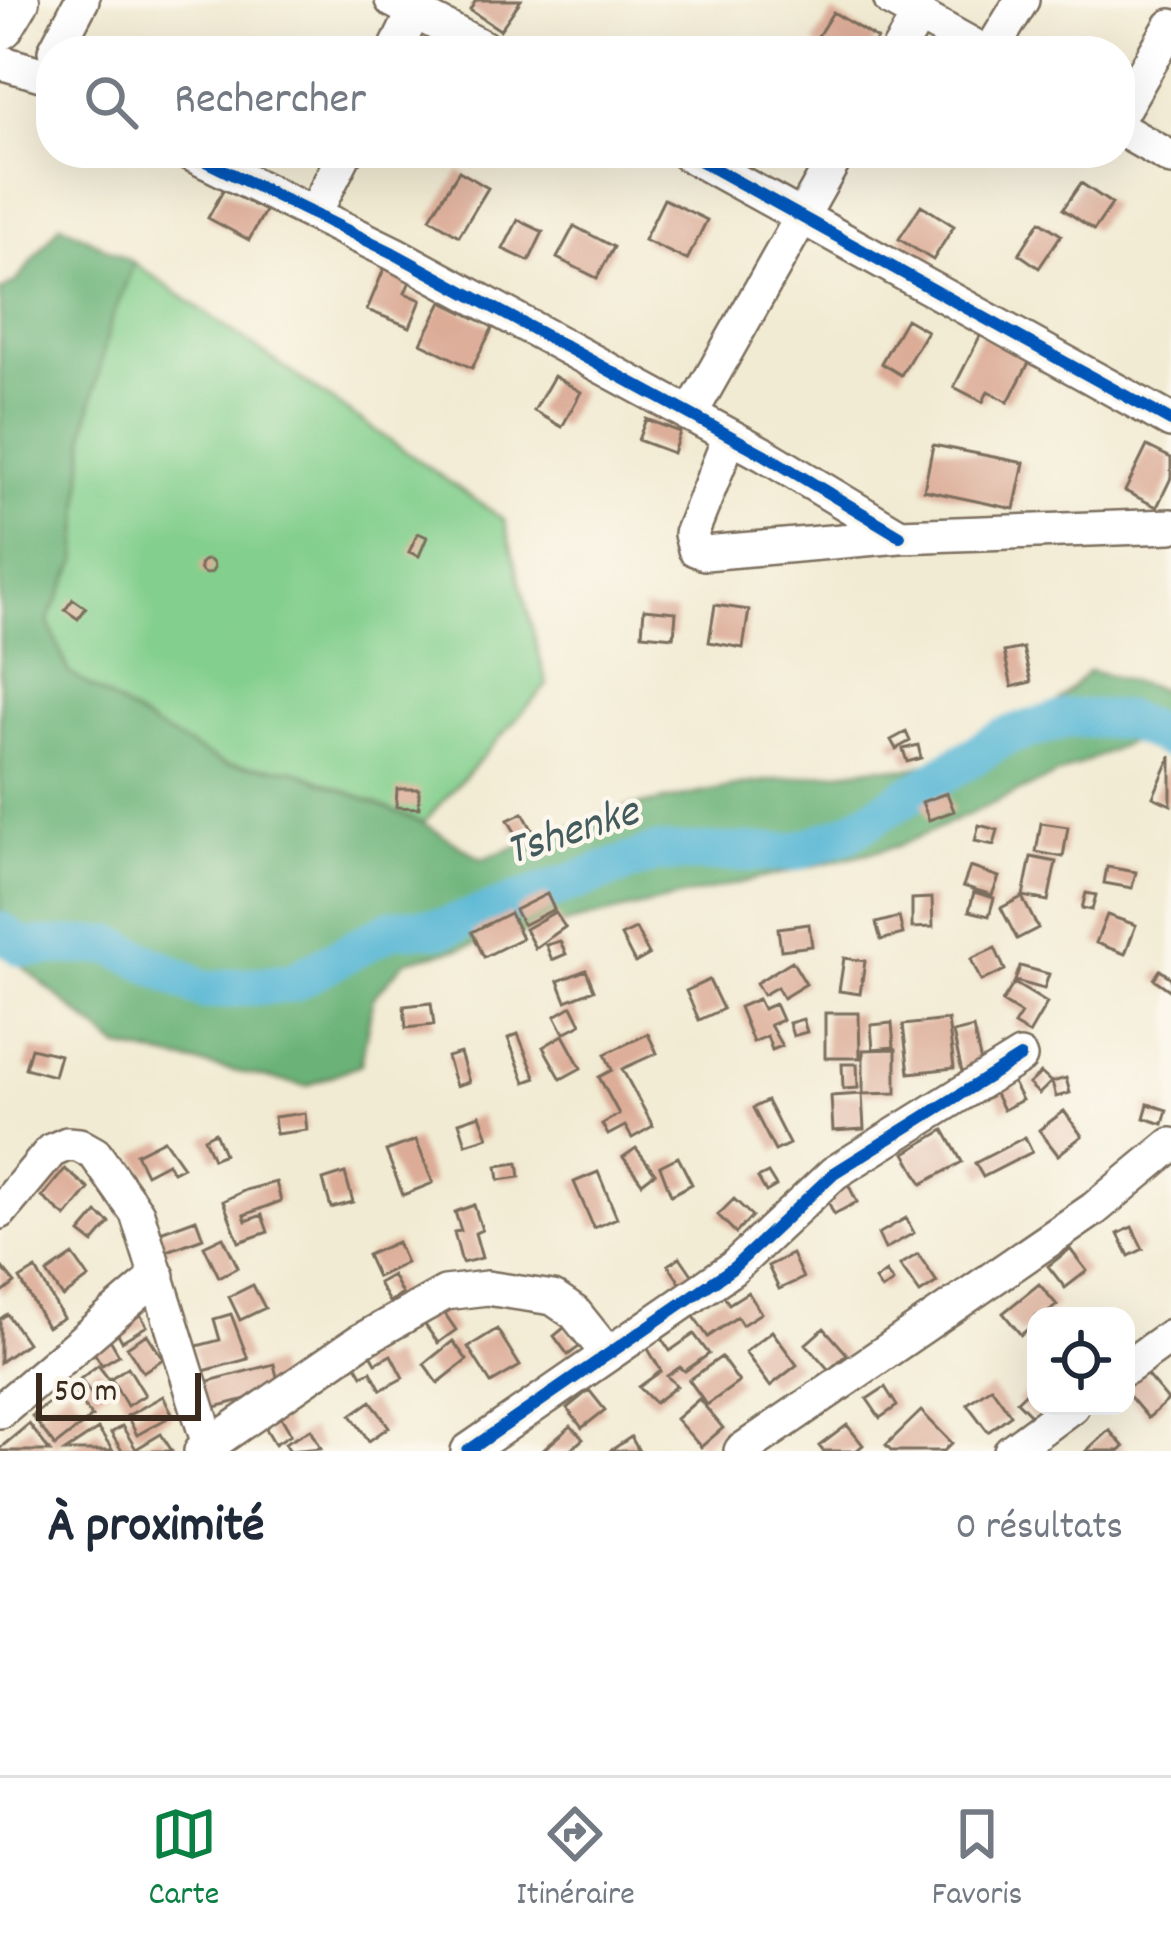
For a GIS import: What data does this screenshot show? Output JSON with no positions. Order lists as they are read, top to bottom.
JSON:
{
  "water": ["Tshenke"],
  "scale_bar": "50 m",
  "page": {
    "search": "Rechercher",
    "scale": "50 m",
    "heading": ["À proximité", "0 résultats"],
    "nav": ["Carte", "Itinéraire", "Favoris"]
  }
}
